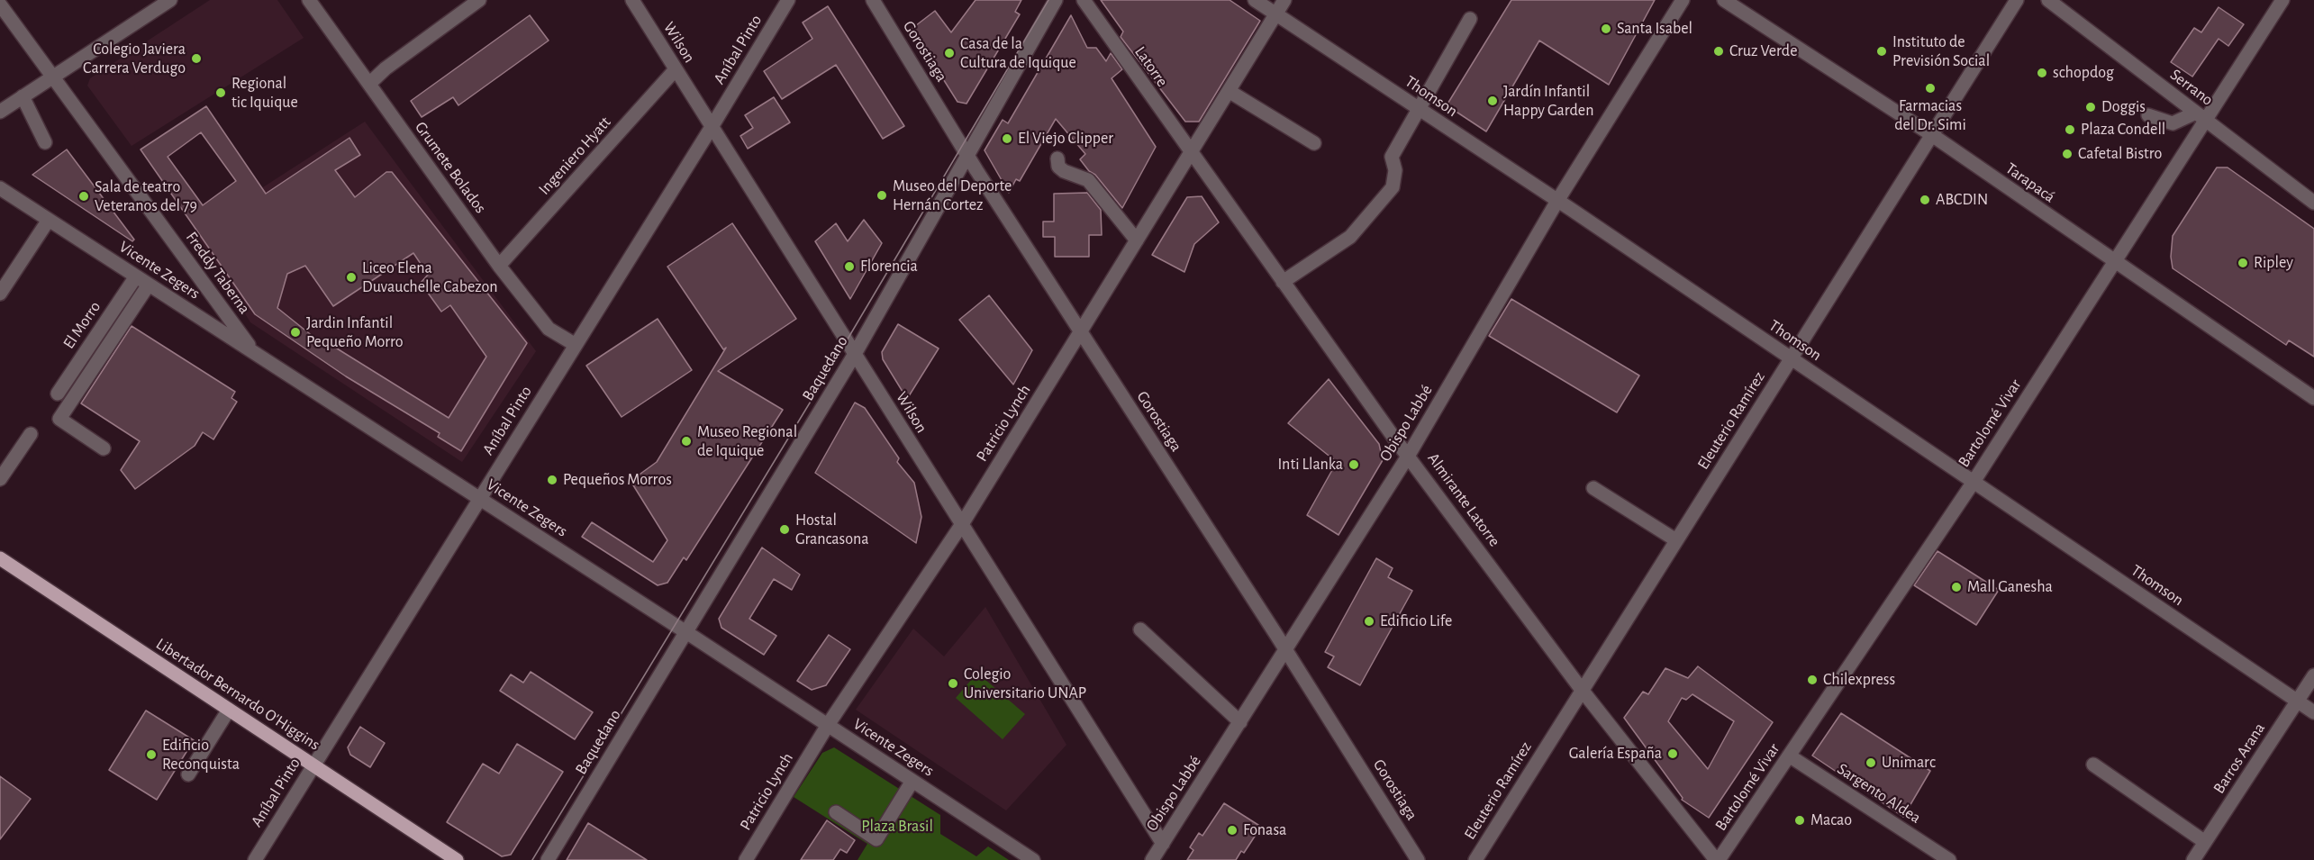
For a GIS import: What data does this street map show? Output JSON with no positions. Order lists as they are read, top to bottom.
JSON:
{
  "streets": {
    "main road": ["Libertador Bernardo O'Higgins"],
    "street": [
      "Wilson",
      "Aníbal Pinto",
      "Gorostiaga",
      "Latorre",
      "Serrano",
      "Thomson",
      "Ingeniero Hyatt",
      "Grumete Bolados",
      "Tarapacá",
      "Vicente Zegers",
      "Freddy Taberna",
      "El Morro",
      "Baquedano",
      "Eleuterio Ramírez",
      "Patricio Lynch",
      "Obispo Labbé",
      "Bartolomé Vivar",
      "Almirante Latorre",
      "Barros Arana",
      "Sargento Aldea"
    ]
  },
  "crossings": [
    ["Wilson", "Aníbal Pinto"],
    ["Wilson", "Ingeniero Hyatt"],
    ["Wilson", "Baquedano"],
    ["Wilson", "Patricio Lynch"],
    ["Wilson", "Obispo Labbé"],
    ["Aníbal Pinto", "Grumete Bolados"],
    ["Aníbal Pinto", "Vicente Zegers"],
    ["Aníbal Pinto", "Libertador Bernardo O'Higgins"],
    ["Gorostiaga", "Baquedano"],
    ["Gorostiaga", "Patricio Lynch"],
    ["Gorostiaga", "Obispo Labbé"],
    ["Latorre", "Patricio Lynch"],
    ["Latorre", "Almirante Latorre"],
    ["Serrano", "Bartolomé Vivar"],
    ["Thomson", "Eleuterio Ramírez"],
    ["Thomson", "Patricio Lynch"],
    ["Thomson", "Obispo Labbé"],
    ["Thomson", "Bartolomé Vivar"],
    ["Thomson", "Barros Arana"],
    ["Ingeniero Hyatt", "Grumete Bolados"],
    ["Tarapacá", "Eleuterio Ramírez"],
    ["Tarapacá", "Bartolomé Vivar"],
    ["Vicente Zegers", "Freddy Taberna"],
    ["Vicente Zegers", "El Morro"],
    ["Vicente Zegers", "Baquedano"],
    ["Vicente Zegers", "Patricio Lynch"],
    ["Eleuterio Ramírez", "Almirante Latorre"],
    ["Patricio Lynch", "Almirante Latorre"],
    ["Obispo Labbé", "Almirante Latorre"],
    ["Bartolomé Vivar", "Almirante Latorre"],
    ["Bartolomé Vivar", "Sargento Aldea"]
  ],
  "parks": ["Plaza Brasil"],
  "places": [
    "Santa Isabel",
    "Cruz Verde",
    "Instituto de Previsión Social",
    "Casa de la Cultura de Iquique",
    "Colegio Javiera Carrera Verdugo",
    "schopdog",
    "Farmacias del Dr. Simi",
    "Regional tic Iquique",
    "Jardín Infantil Happy Garden",
    "Doggis",
    "Plaza Condell",
    "El Viejo Clipper",
    "Cafetal Bistro",
    "Museo del Deporte Hernán Cortez",
    "Sala de teatro Veteranos del 79",
    "ABCDIN",
    "Ripley",
    "Florencia",
    "Liceo Elena Duvauchelle Cabezon",
    "Jardin Infantil Pequeño Morro",
    "Museo Regional de Iquique",
    "Inti Llanka",
    "Pequeños Morros",
    "Hostal Grancasona",
    "Mall Ganesha",
    "Edificio Life",
    "Chilexpress",
    "Colegio Universitario UNAP",
    "Galería España",
    "Edificio Reconquista",
    "Unimarc",
    "Macao",
    "Fonasa"
  ]
}
